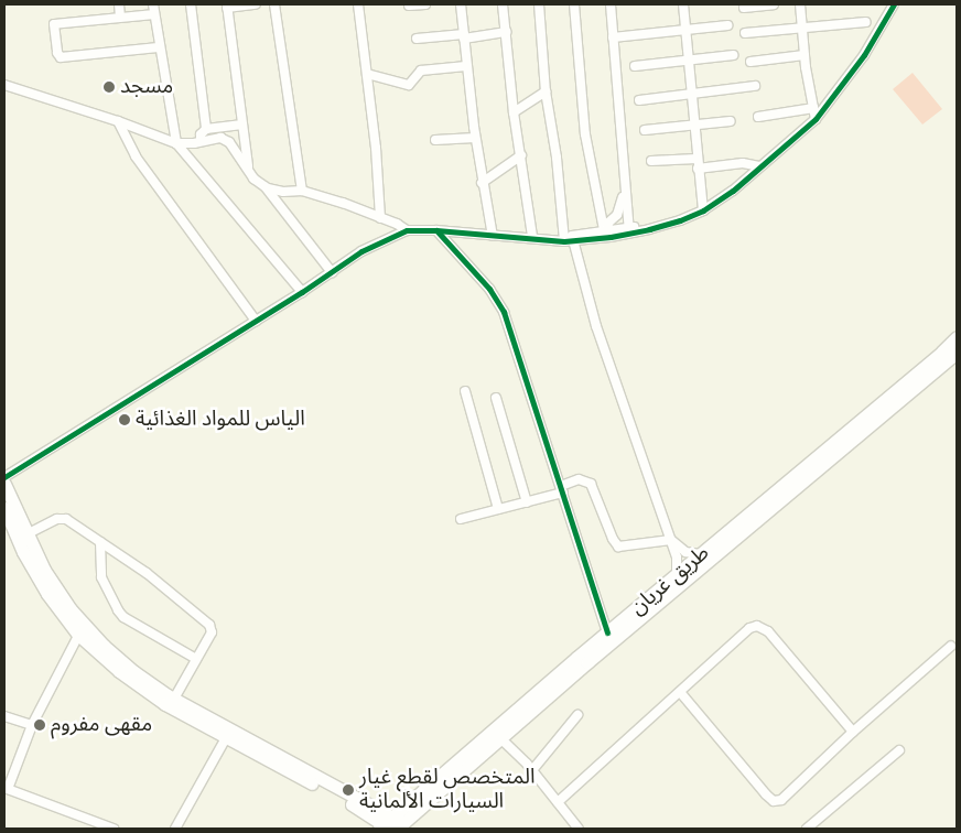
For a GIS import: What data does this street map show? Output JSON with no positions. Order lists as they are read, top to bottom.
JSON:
{
  "streets": {
    "highway": ["طريق غريان"]
  },
  "places": [
    "مسجد",
    "الياس للمواد الغذائية",
    "مقهى مفروم",
    "المتخصص لقطع غيار السيارات الألمانية"
  ]
}
